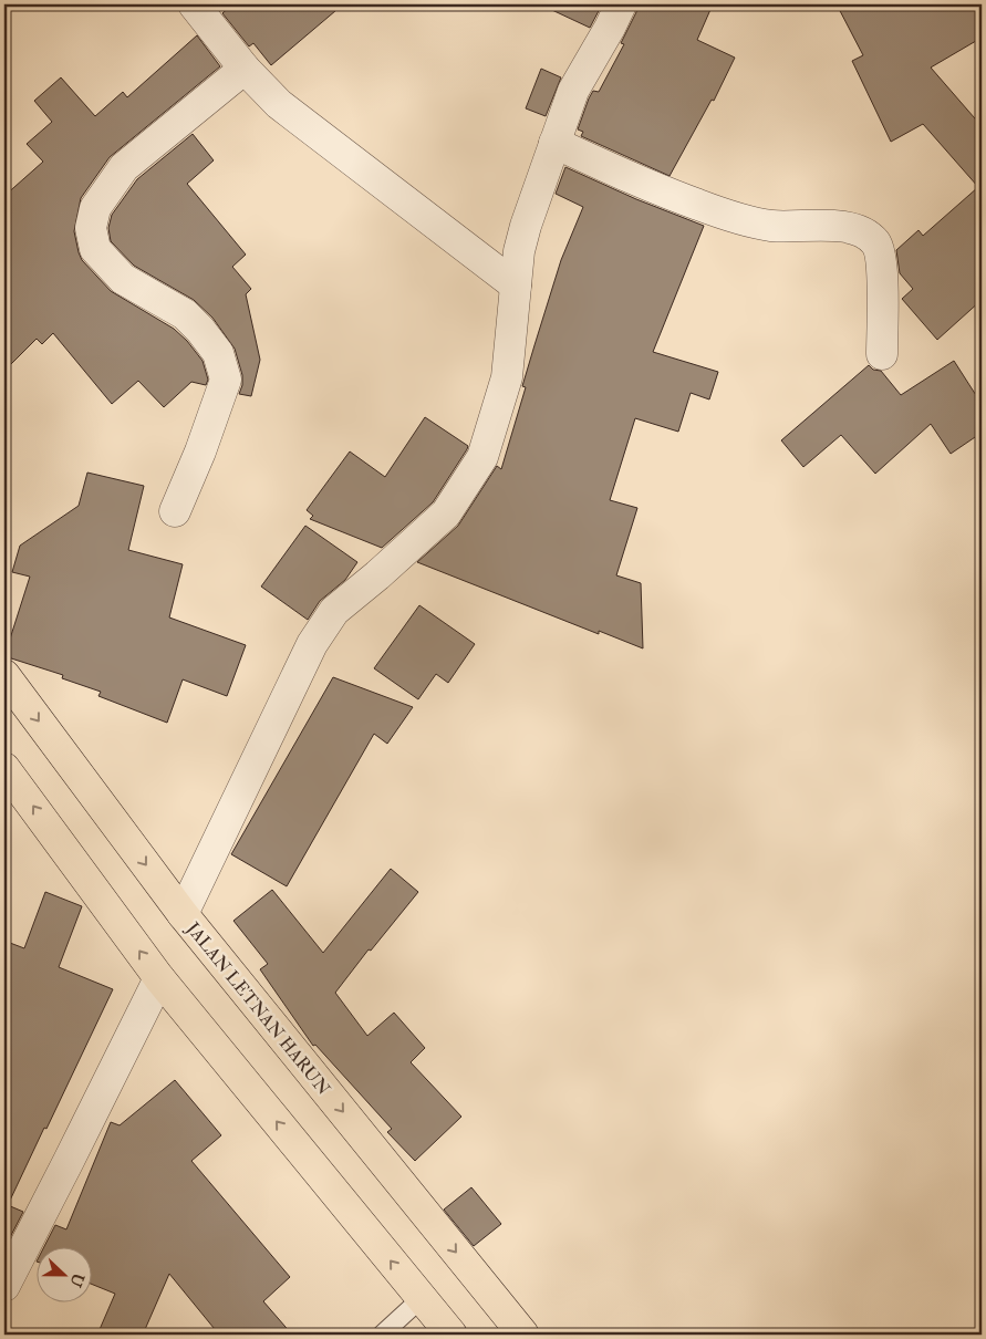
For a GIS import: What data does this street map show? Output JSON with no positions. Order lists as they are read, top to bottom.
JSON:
{
  "streets": {
    "main road": ["JALAN LETNAN HARUN"]
  },
  "north": "right"
}
